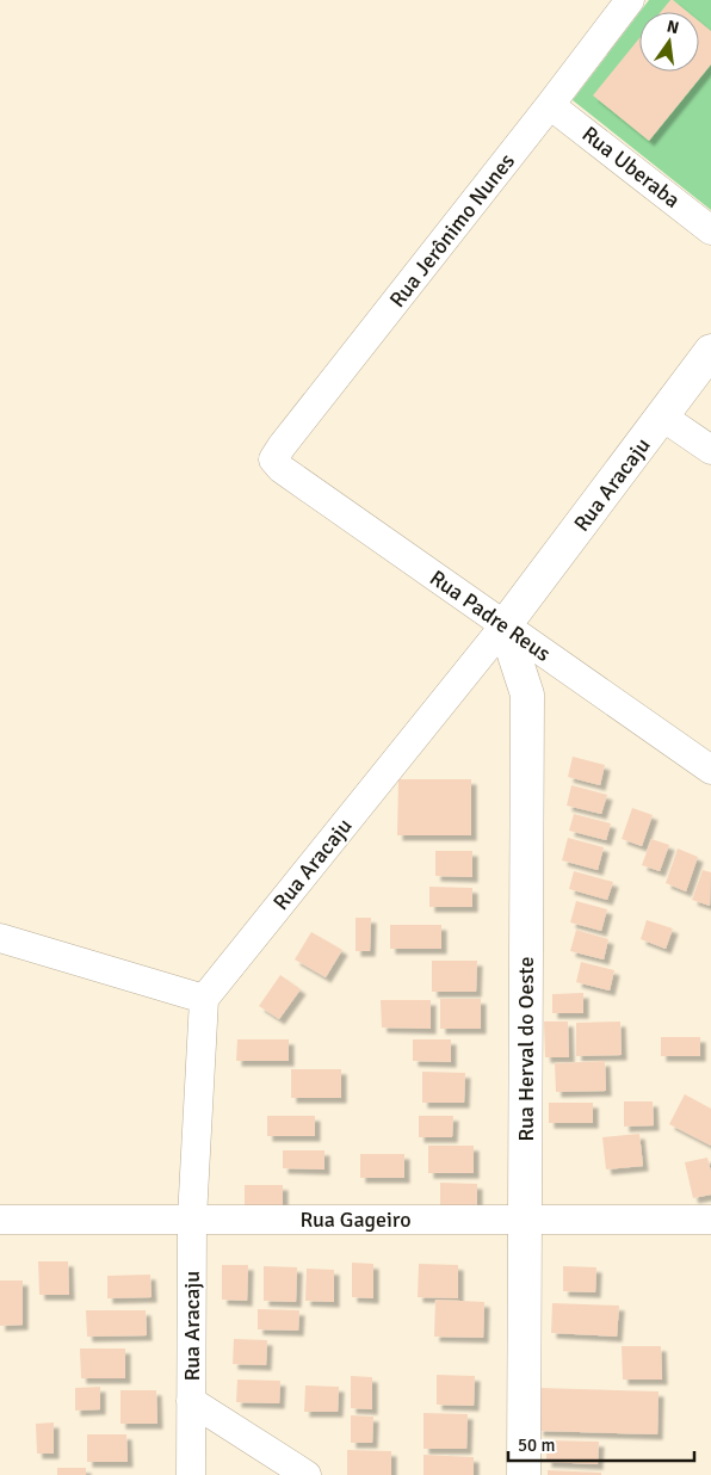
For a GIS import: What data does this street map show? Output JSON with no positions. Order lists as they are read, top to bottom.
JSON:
{
  "streets": {
    "street": [
      "Rua Uberaba",
      "Rua Jerônimo Nunes",
      "Rua Aracaju",
      "Rua Padre Reus",
      "Rua Herval do Oeste",
      "Rua Gageiro"
    ]
  },
  "crossings": [
    ["Rua Uberaba", "Rua Jerônimo Nunes"],
    ["Rua Jerônimo Nunes", "Rua Padre Reus"],
    ["Rua Aracaju", "Rua Padre Reus"],
    ["Rua Aracaju", "Rua Herval do Oeste"],
    ["Rua Aracaju", "Rua Gageiro"],
    ["Rua Padre Reus", "Rua Herval do Oeste"],
    ["Rua Herval do Oeste", "Rua Gageiro"]
  ],
  "scale_bar": "50 m",
  "north": "top"
}
